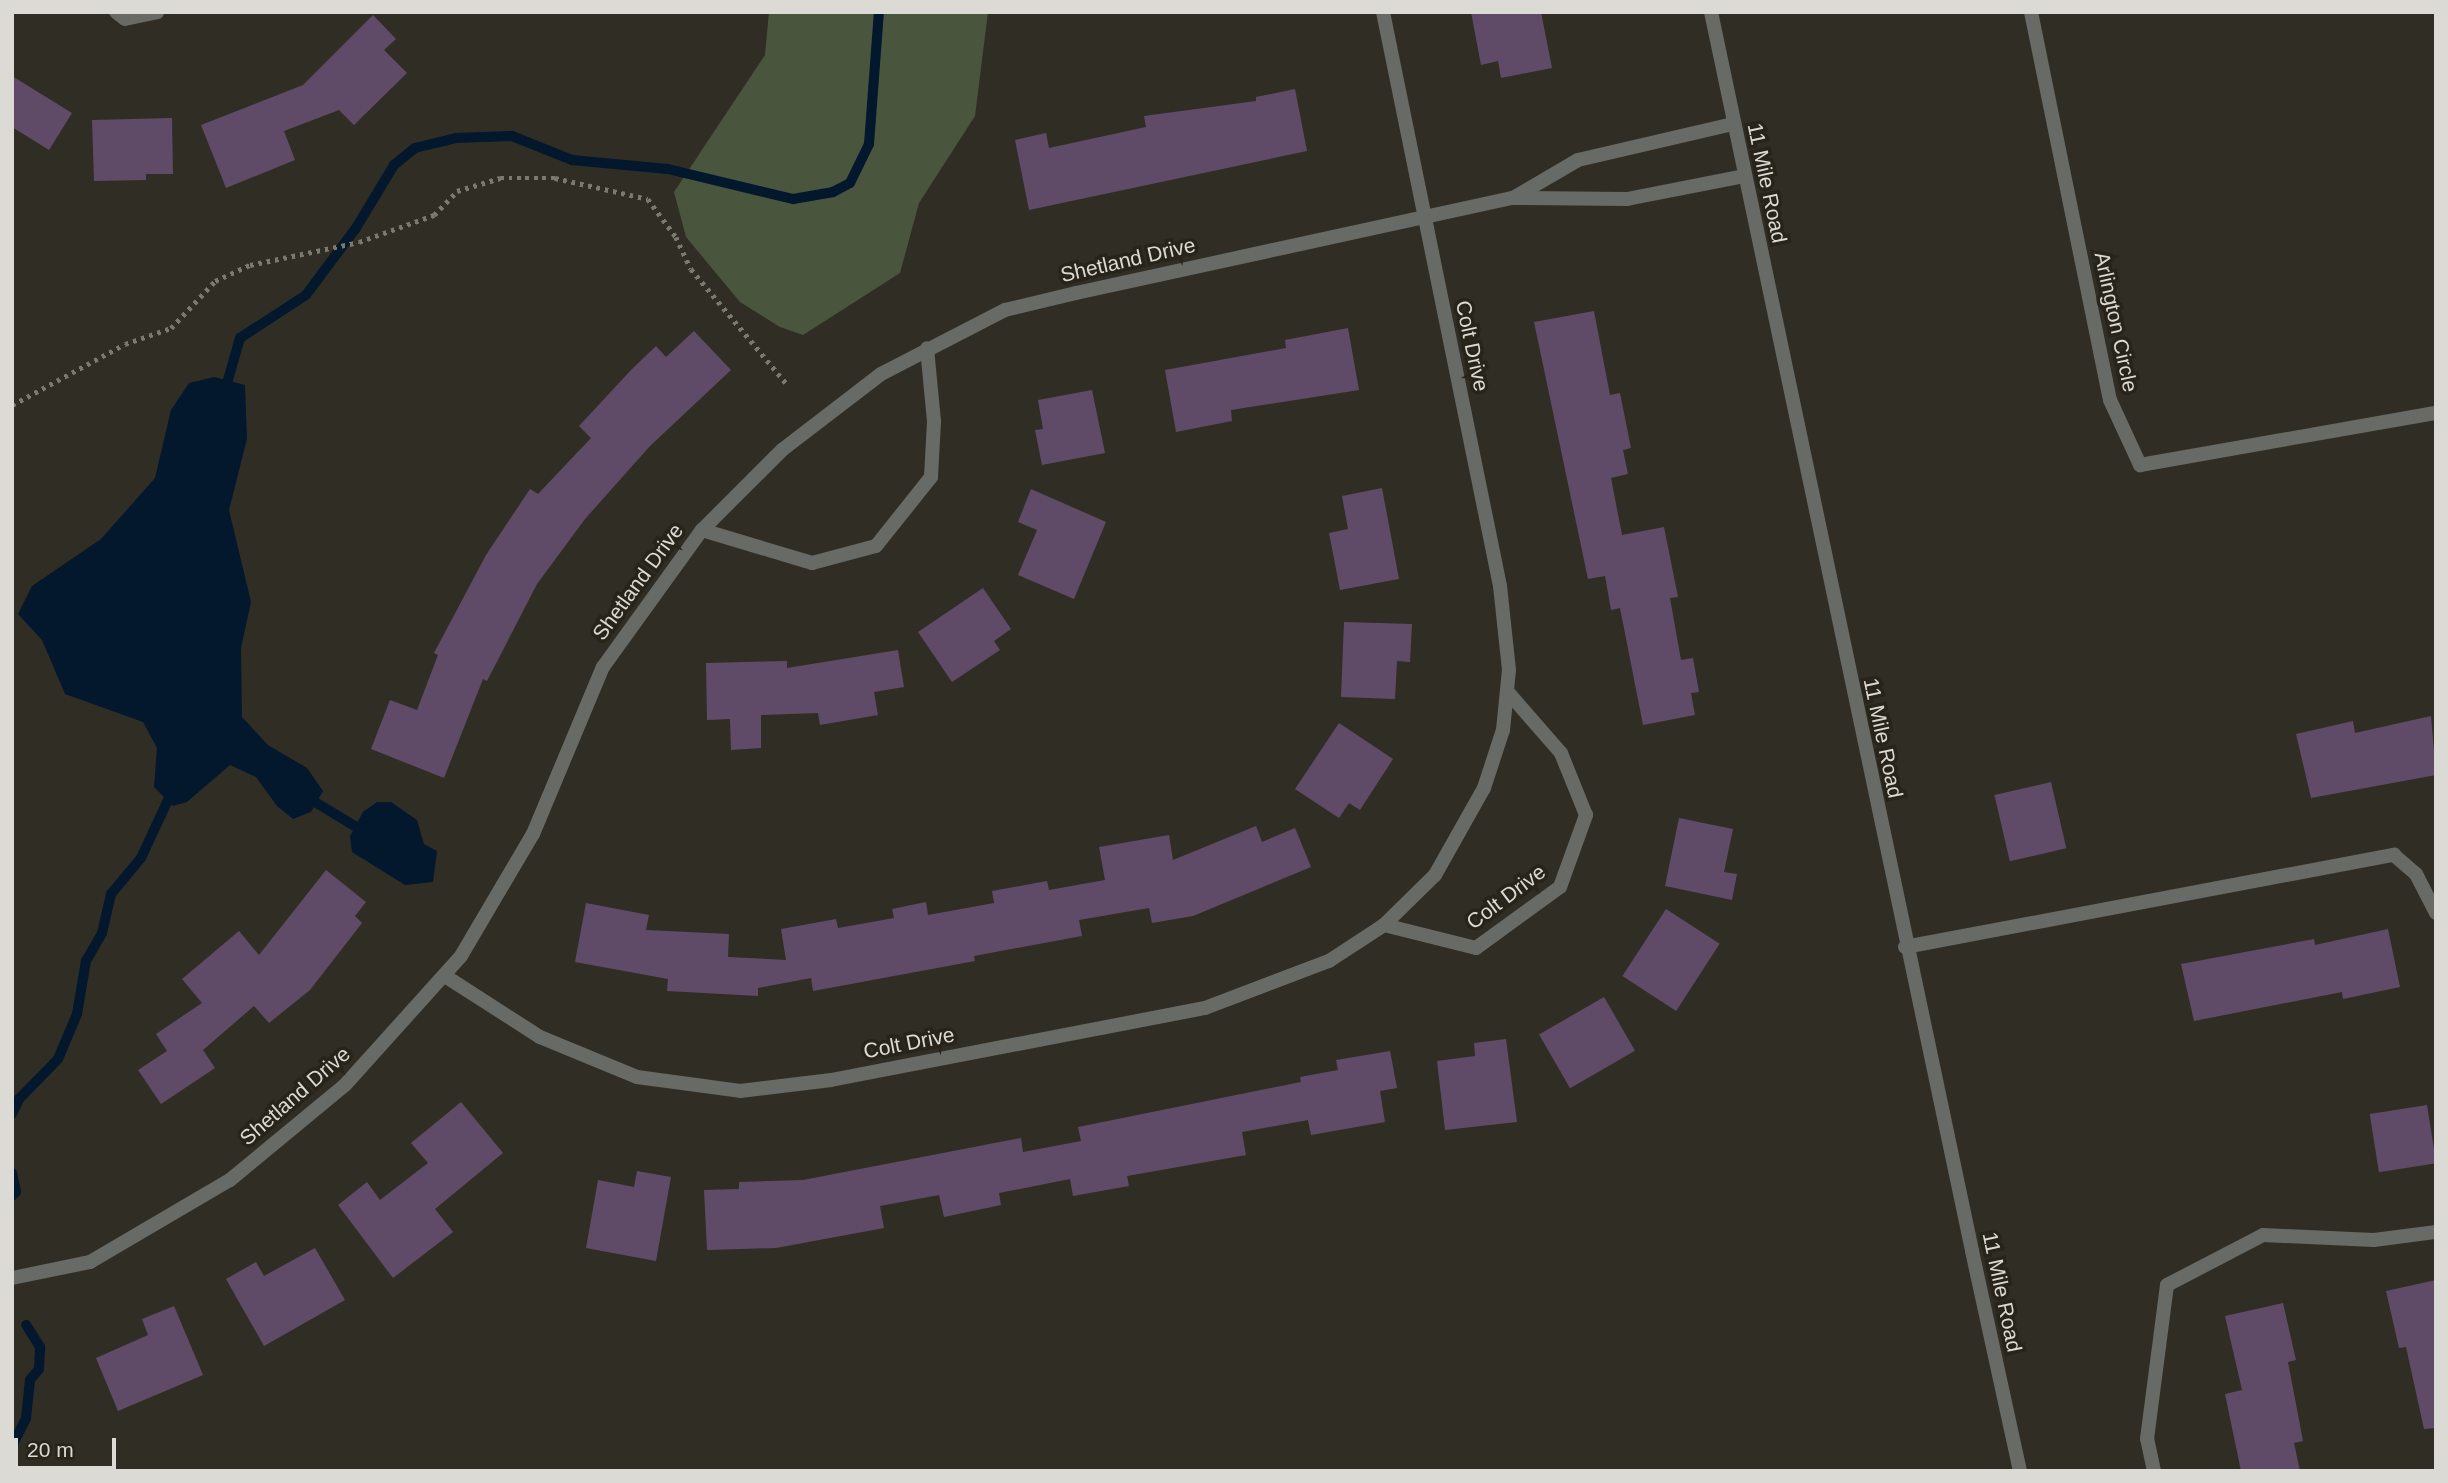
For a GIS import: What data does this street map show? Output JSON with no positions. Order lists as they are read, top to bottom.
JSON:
{
  "streets": {
    "street": [
      "11 Mile Road",
      "Shetland Drive",
      "Arlington Circle",
      "Colt Drive"
    ]
  },
  "crossings": [
    ["11 Mile Road", "Shetland Drive"],
    ["Shetland Drive", "Colt Drive"]
  ],
  "scale_bar": "20 m"
}
